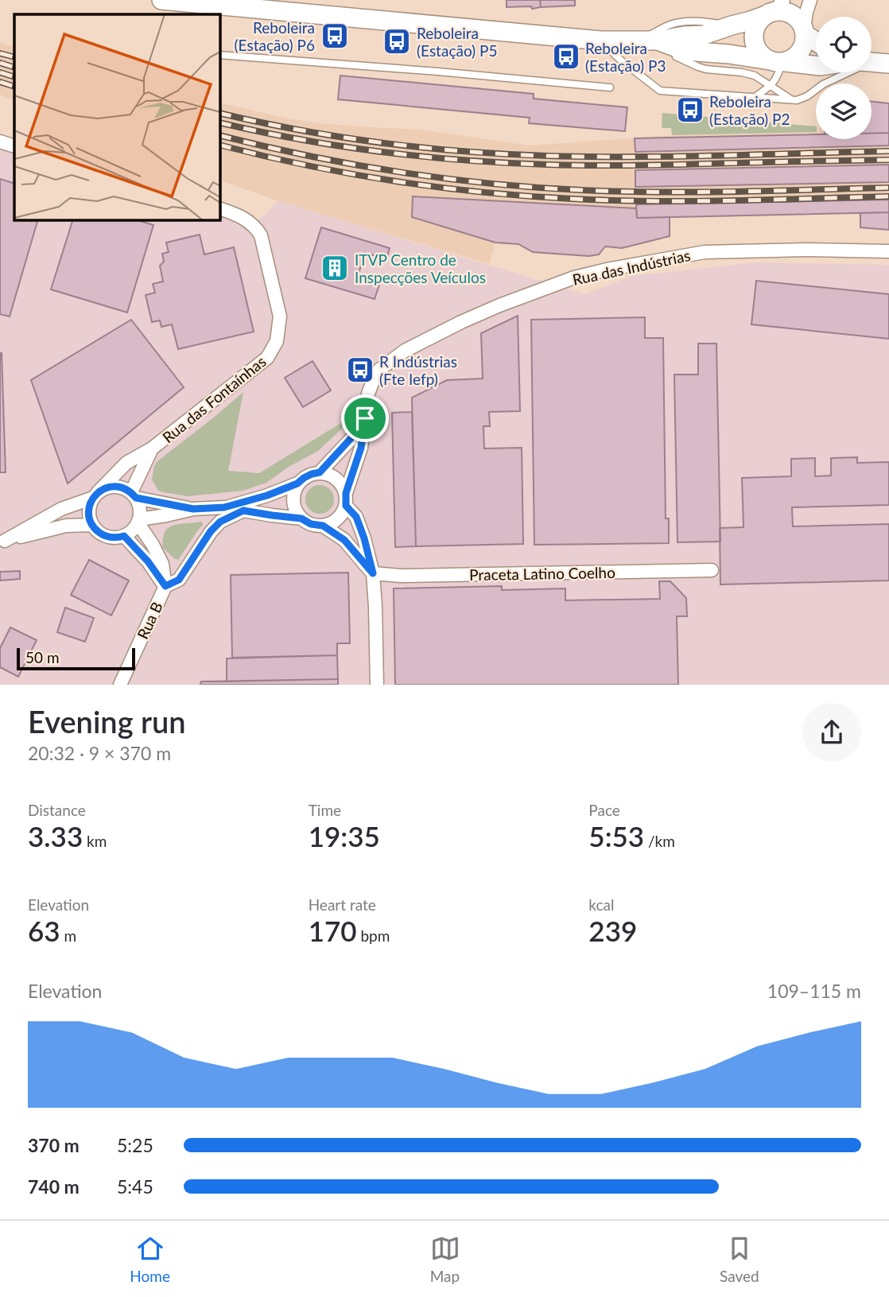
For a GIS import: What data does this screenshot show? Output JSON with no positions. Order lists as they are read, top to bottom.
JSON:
{
  "streets": {
    "street": [
      "Rua das Indústrias",
      "Rua das Fontaínhas",
      "Praceta Latino Coelho",
      "Rua B"
    ]
  },
  "places": {
    "bus stop": [
      "Reboleira (Estação) P6",
      "Reboleira (Estação) P5",
      "Reboleira (Estação) P3",
      "Reboleira (Estação) P2",
      "R Indústrias (Fte Iefp)"
    ],
    "building": ["ITVP Centro de Inspecções Veículos"]
  },
  "scale_bar": "50 m",
  "page": {
    "scale": "50 m",
    "heading": ["Evening run", "20:32 · 9 × 370 m"],
    "stats": [
      ["Distance", "3.33 km"],
      ["Time", "19:35"],
      ["Pace", "5:53 /km"],
      ["Elevation", "63 m"],
      ["Heart rate", "170 bpm"],
      ["kcal", "239"]
    ],
    "chart": ["Elevation", "109–115 m"],
    "list": [
      {
        "name": "370 m",
        "note": "5:25"
      },
      {
        "name": "740 m",
        "note": "5:45"
      }
    ],
    "tabs": ["Home", "Map", "Saved"]
  }
}
